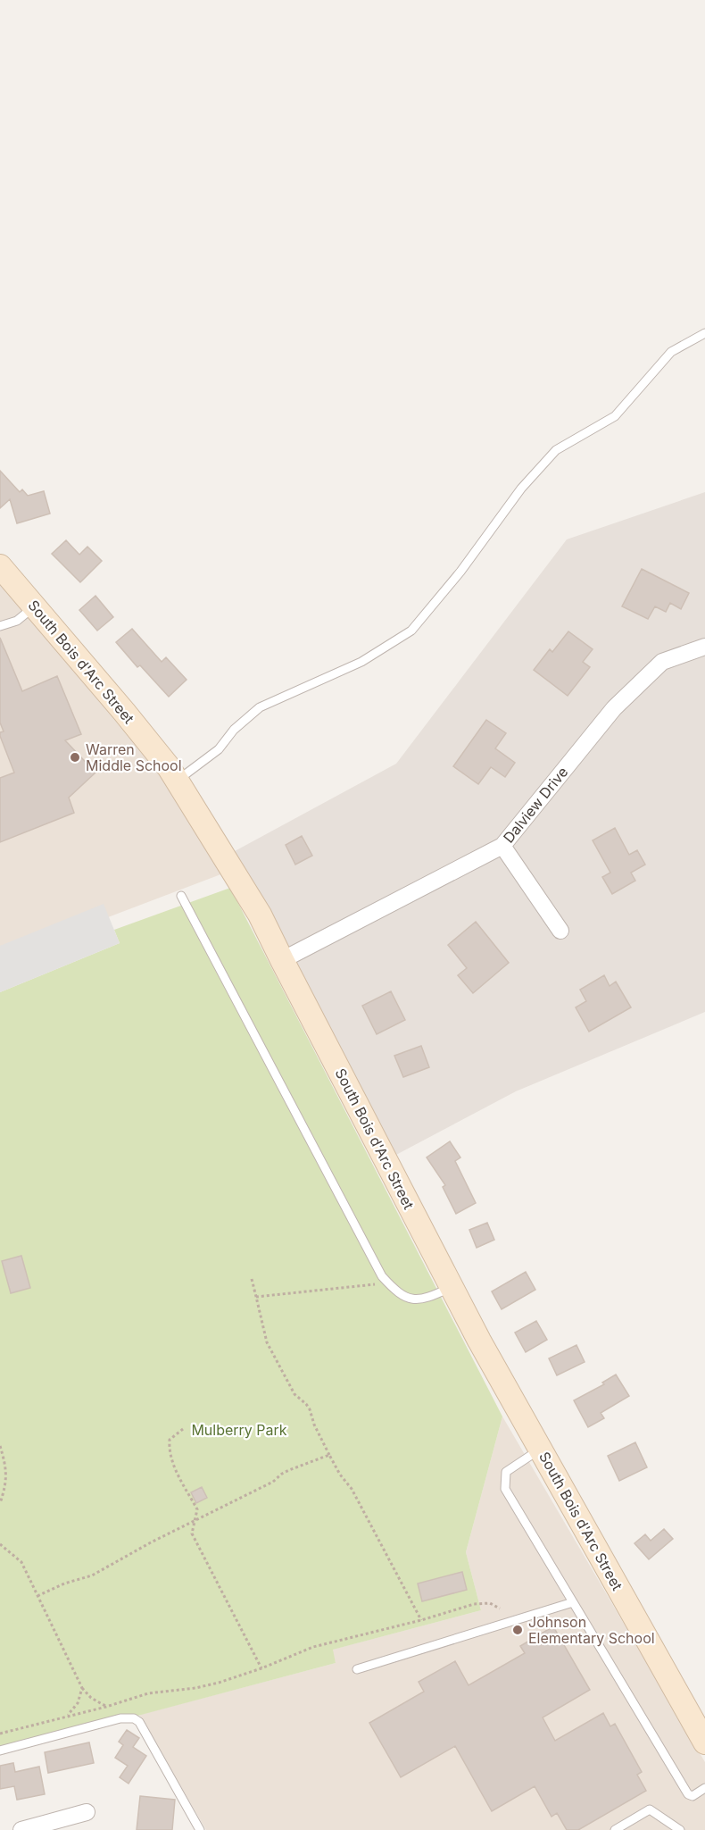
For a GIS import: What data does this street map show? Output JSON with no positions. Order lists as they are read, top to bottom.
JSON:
{
  "streets": {
    "main road": ["South Bois d'Arc Street"],
    "street": ["Dalview Drive"]
  },
  "crossings": [
    ["South Bois d'Arc Street", "Dalview Drive"]
  ],
  "parks": ["Mulberry Park"],
  "places": ["Warren Middle School", "Johnson Elementary School"]
}
